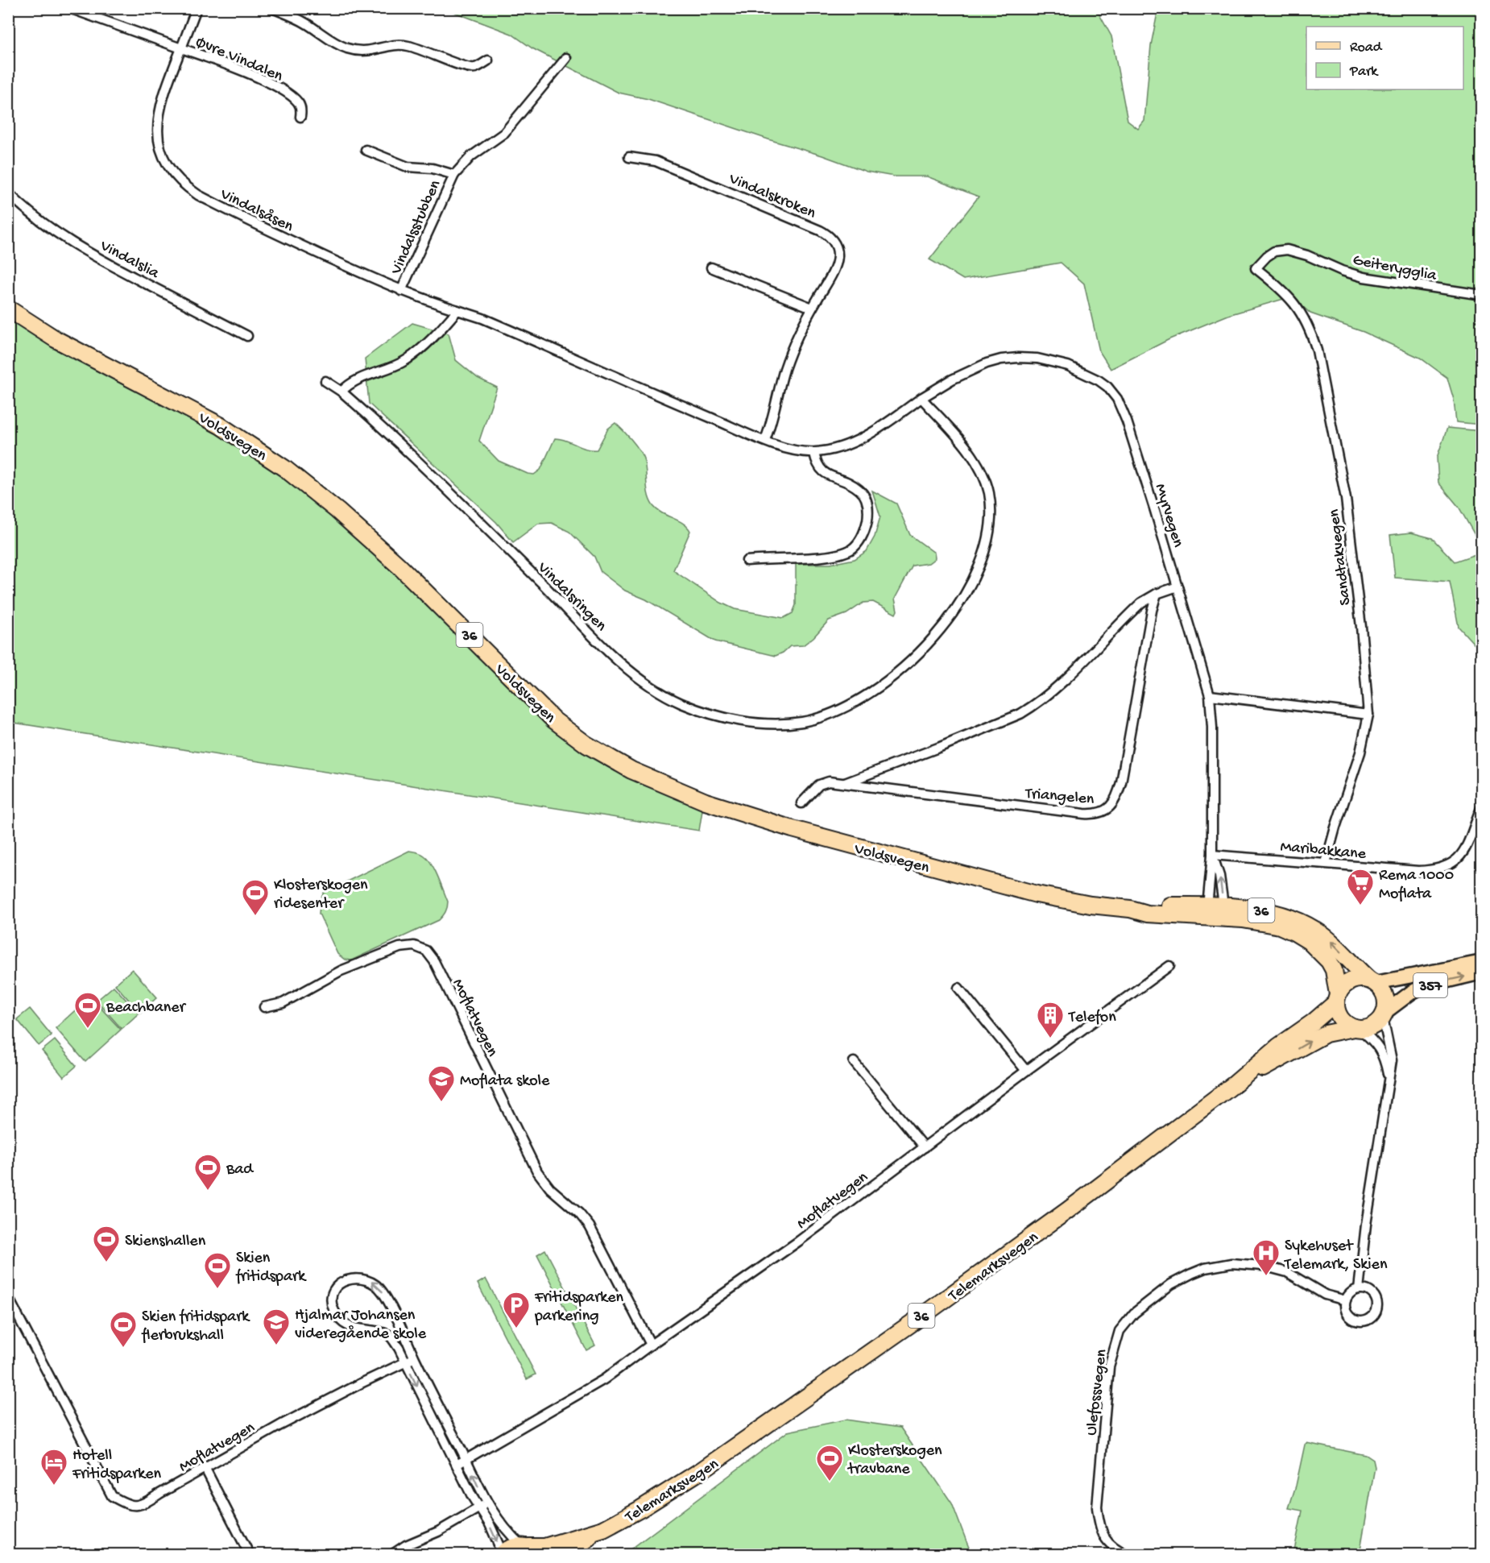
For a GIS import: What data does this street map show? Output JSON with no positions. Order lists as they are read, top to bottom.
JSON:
{
  "streets": {
    "highway": ["Voldsvegen", "36", "Telemarksvegen"],
    "main road": ["357"],
    "street": [
      "Øvre Vindalen",
      "Vindalskroken",
      "Vindalsåsen",
      "Vindalsstubben",
      "Vindalslia",
      "Geiterygglia",
      "Myrvegen",
      "Sandtakvegen",
      "Vindalsringen",
      "Triangelen",
      "Maribakkane",
      "Moflatvegen",
      "Ulefossvegen"
    ]
  },
  "crossings": [
    ["Øvre Vindalen", "Vindalsåsen"],
    ["Vindalsåsen", "Vindalsstubben"],
    ["Geiterygglia", "Sandtakvegen"],
    ["Voldsvegen", "Myrvegen"],
    ["Voldsvegen", "36"],
    ["Voldsvegen", "357"],
    ["Voldsvegen", "Telemarksvegen"],
    ["Myrvegen", "Vindalsringen"],
    ["Myrvegen", "Triangelen"],
    ["Myrvegen", "Maribakkane"],
    ["Sandtakvegen", "Maribakkane"],
    ["36", "357"],
    ["36", "Telemarksvegen"],
    ["357", "Telemarksvegen"]
  ],
  "places": {
    "supermarket": ["Rema 1000 Moflata"],
    "sports": [
      "Klosterskogen ridesenter",
      "Beachbaner",
      "Bad",
      "Skienshallen",
      "Skien fritidspark",
      "Skien fritidspark flerbrukshall",
      "Klosterskogen travbane"
    ],
    "building": ["Telefon"],
    "school or university": ["Moflata skole", "Hjalmar Johansen videregående skole"],
    "hospital": ["Sykehuset Telemark, Skien"],
    "parking": ["Fritidsparken parkering"],
    "hotel": ["Hotell Fritidsparken"]
  },
  "legend": ["Road", "Park"]
}
